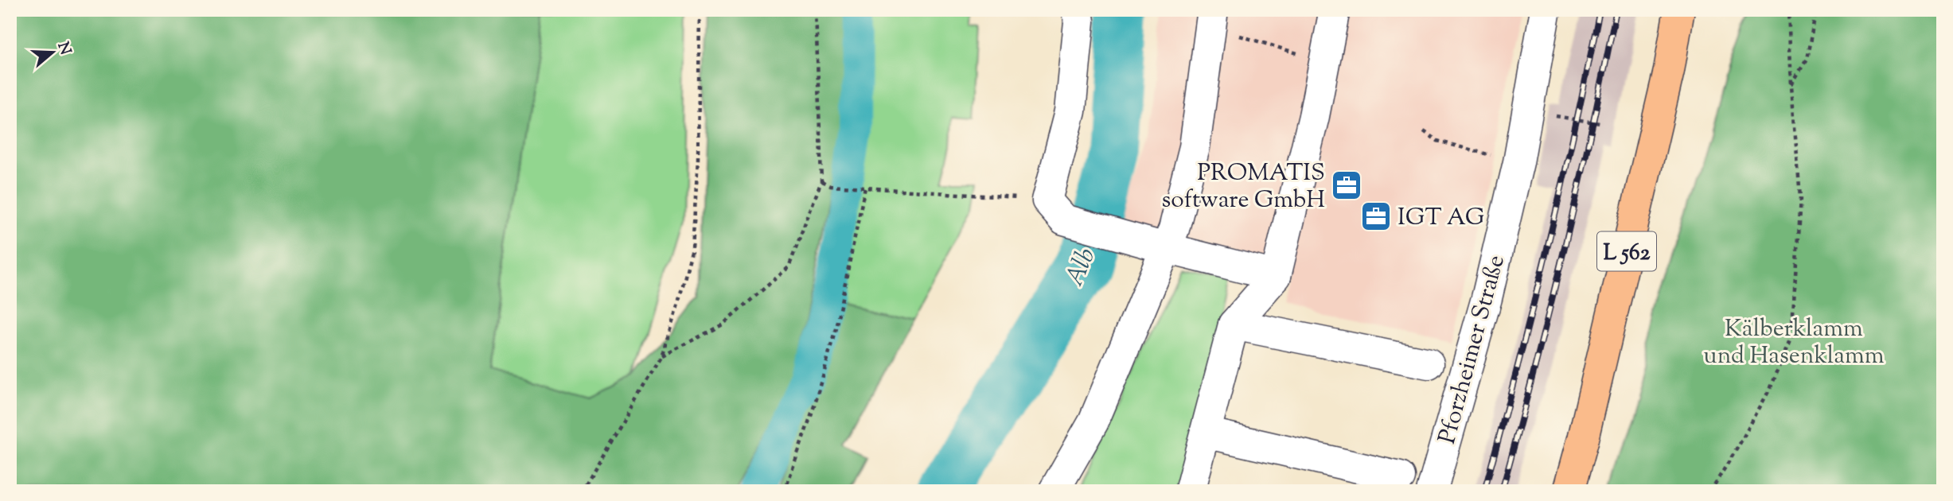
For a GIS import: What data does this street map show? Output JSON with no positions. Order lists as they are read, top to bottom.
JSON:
{
  "streets": {
    "main road": ["L 562"],
    "street": ["Pforzheimer Straße"]
  },
  "water": ["Alb"],
  "parks": ["Kälberklamm und Hasenklamm"],
  "places": {
    "office": ["PROMATIS software GmbH", "IGT AG"]
  },
  "north": "right"
}
